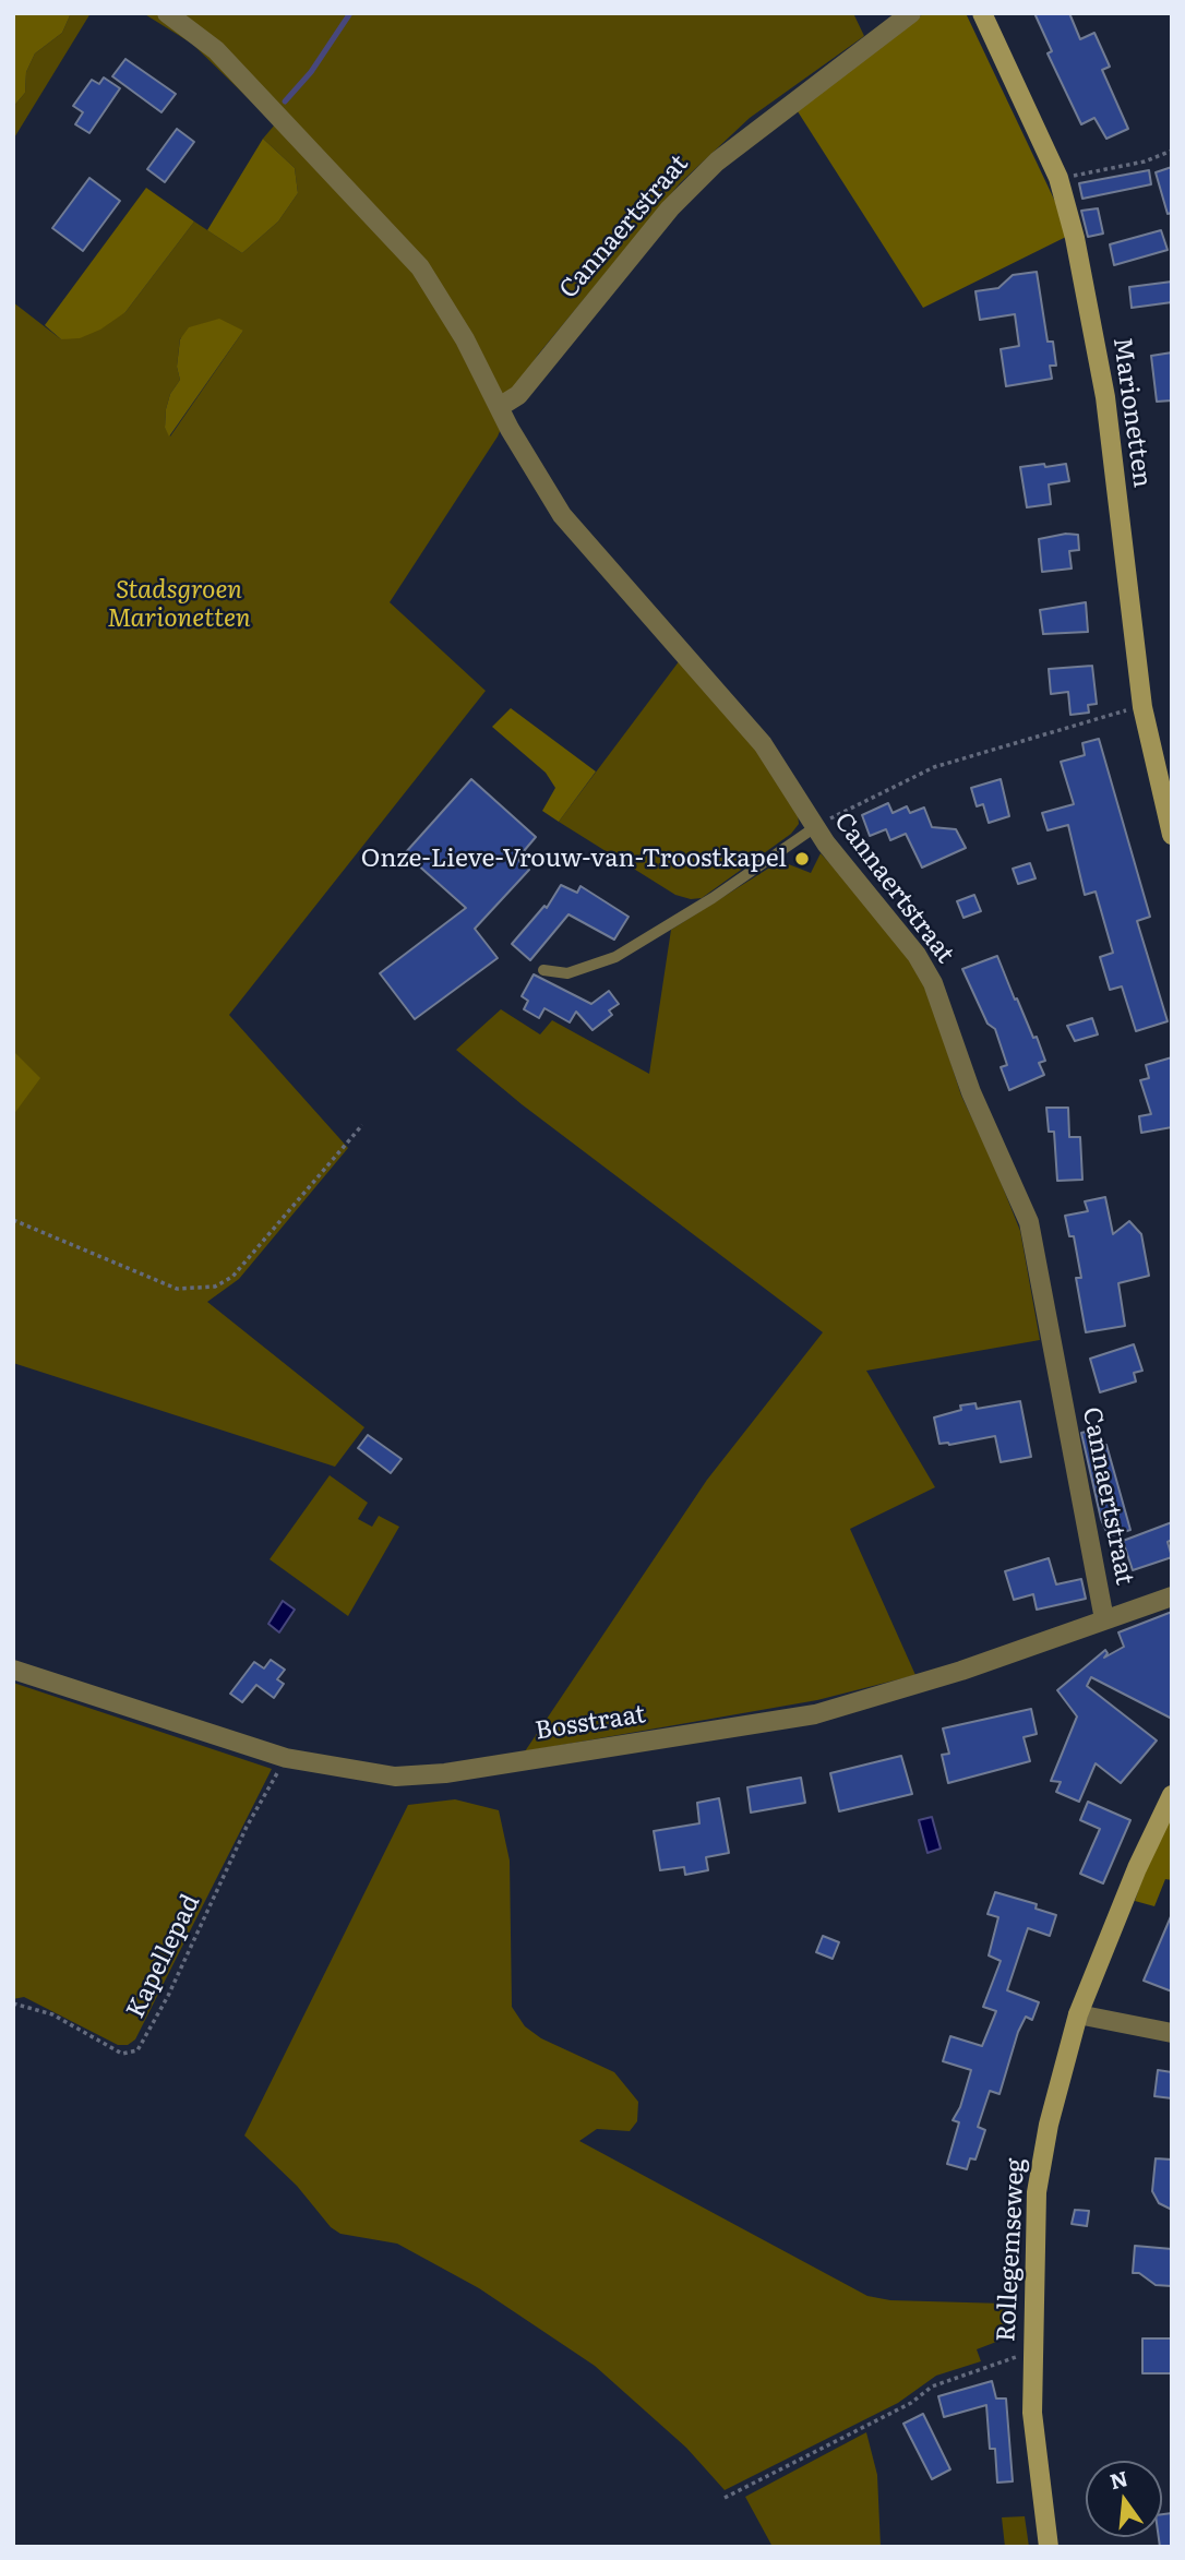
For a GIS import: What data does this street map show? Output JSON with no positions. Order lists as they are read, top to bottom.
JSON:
{
  "streets": {
    "street": [
      "Cannaertstraat",
      "Marionetten",
      "Bosstraat",
      "Rollegemseweg"
    ],
    "path": ["Kapellepad"]
  },
  "crossings": [
    ["Cannaertstraat", "Bosstraat"],
    ["Bosstraat", "Kapellepad"]
  ],
  "parks": ["Stadsgroen Marionetten"],
  "places": ["Onze-Lieve-Vrouw-van-Troostkapel"],
  "north": "top"
}
